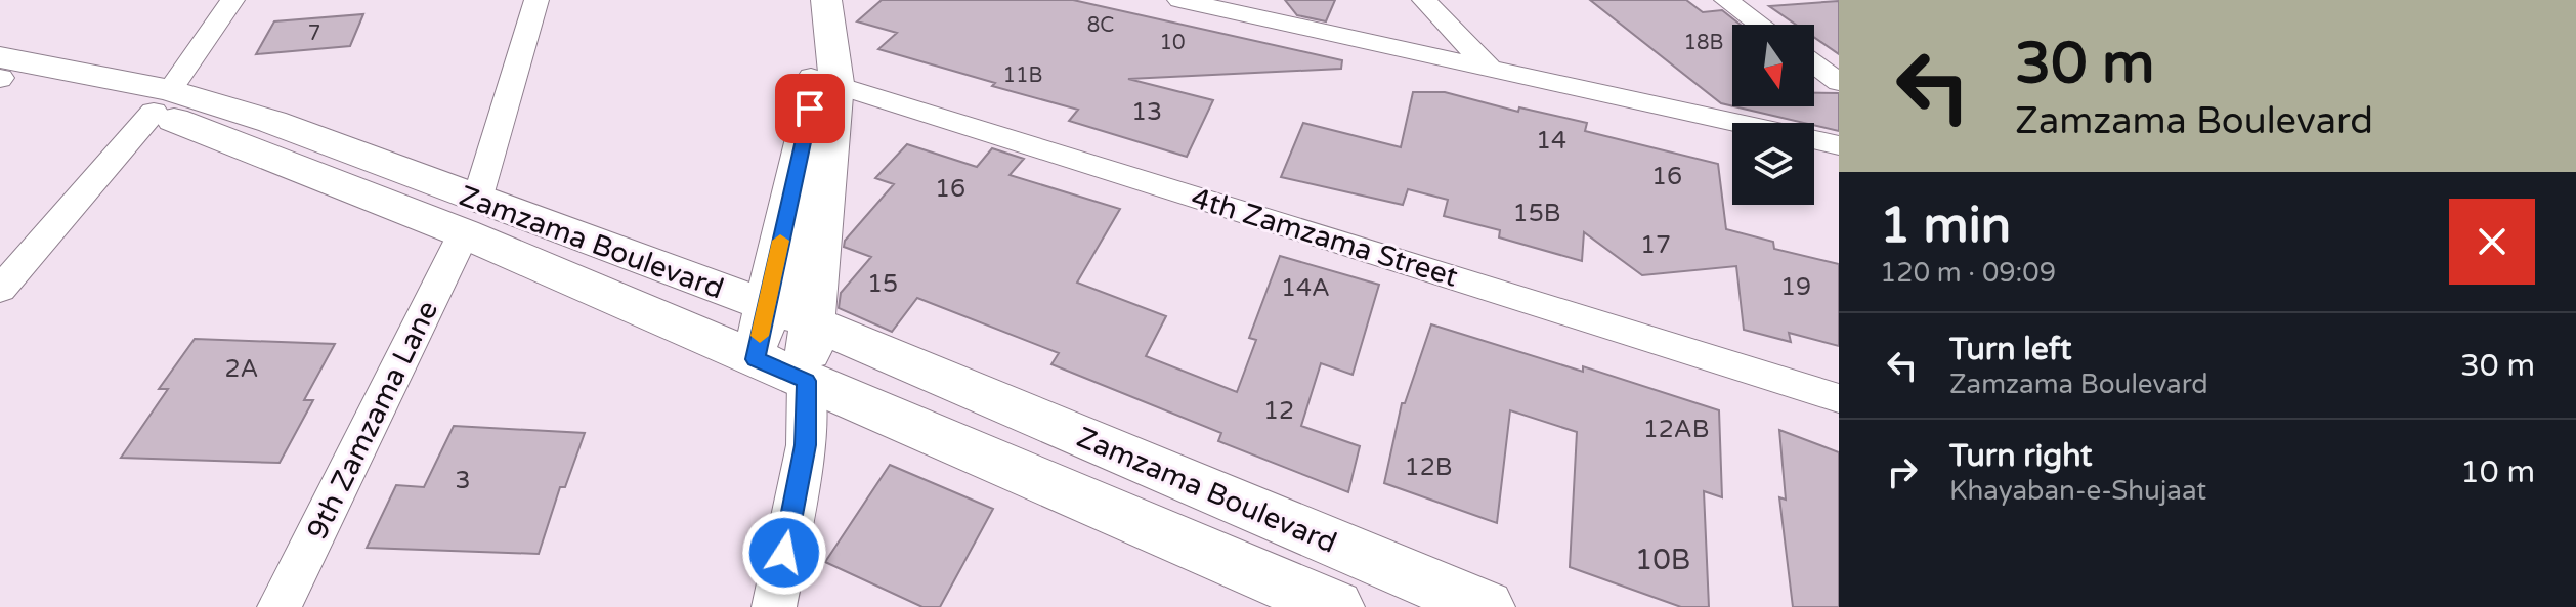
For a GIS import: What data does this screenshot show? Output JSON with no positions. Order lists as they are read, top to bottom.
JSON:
{
  "streets": {
    "main road": ["Zamzama Boulevard"],
    "street": ["4th Zamzama Street", "9th Zamzama Lane"]
  },
  "crossings": [
    ["Zamzama Boulevard", "9th Zamzama Lane"]
  ],
  "house_numbers": [
    "8C",
    "7",
    "10",
    "18B",
    "11B",
    "13",
    "14",
    "16",
    "16",
    "15B",
    "17",
    "15",
    "19",
    "14A",
    "2A",
    "12",
    "12AB",
    "12B",
    "3",
    "10B"
  ],
  "north": "bottom",
  "page": {
    "turn": ["30 m", "Zamzama Boulevard"],
    "heading": ["1 min", "120 m · 09:09"],
    "list": [
      {
        "name": "Turn left",
        "note": "Zamzama Boulevard",
        "value": "30 m"
      },
      {
        "name": "Turn right",
        "note": "Khayaban-e-Shujaat",
        "value": "10 m"
      }
    ]
  }
}
